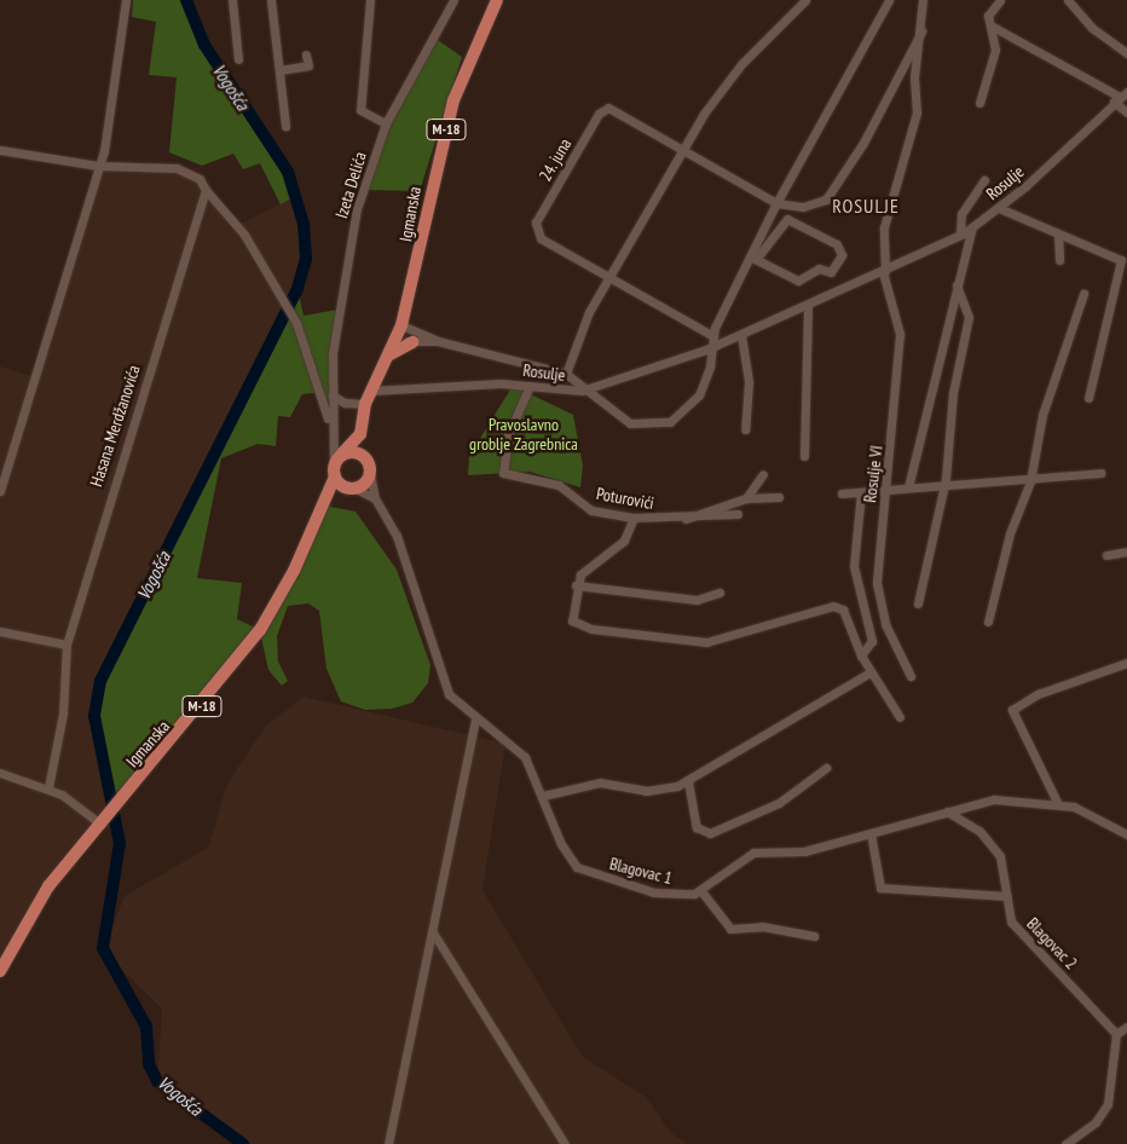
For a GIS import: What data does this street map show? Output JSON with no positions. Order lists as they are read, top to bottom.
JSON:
{
  "streets": {
    "main road": ["M-18", "Igmanska"],
    "street": [
      "24. juna",
      "Rosulje",
      "Izeta Delića",
      "Hasana Merdžanovića",
      "Rosulje VI",
      "Poturovići",
      "Blagovac 1",
      "Blagovac 2"
    ]
  },
  "crossings": [
    ["M-18", "Izeta Delića"],
    ["M-18", "Igmanska"],
    ["M-18", "Blagovac 1"],
    ["Rosulje", "Igmanska"],
    ["Rosulje", "Rosulje VI"],
    ["Rosulje", "Poturovići"],
    ["Izeta Delića", "Igmanska"],
    ["Izeta Delića", "Blagovac 1"],
    ["Igmanska", "Blagovac 1"]
  ],
  "districts": ["ROSULJE"],
  "water": ["Vogošća"],
  "parks": ["Pravoslavno groblje Zagrebnica"]
}
